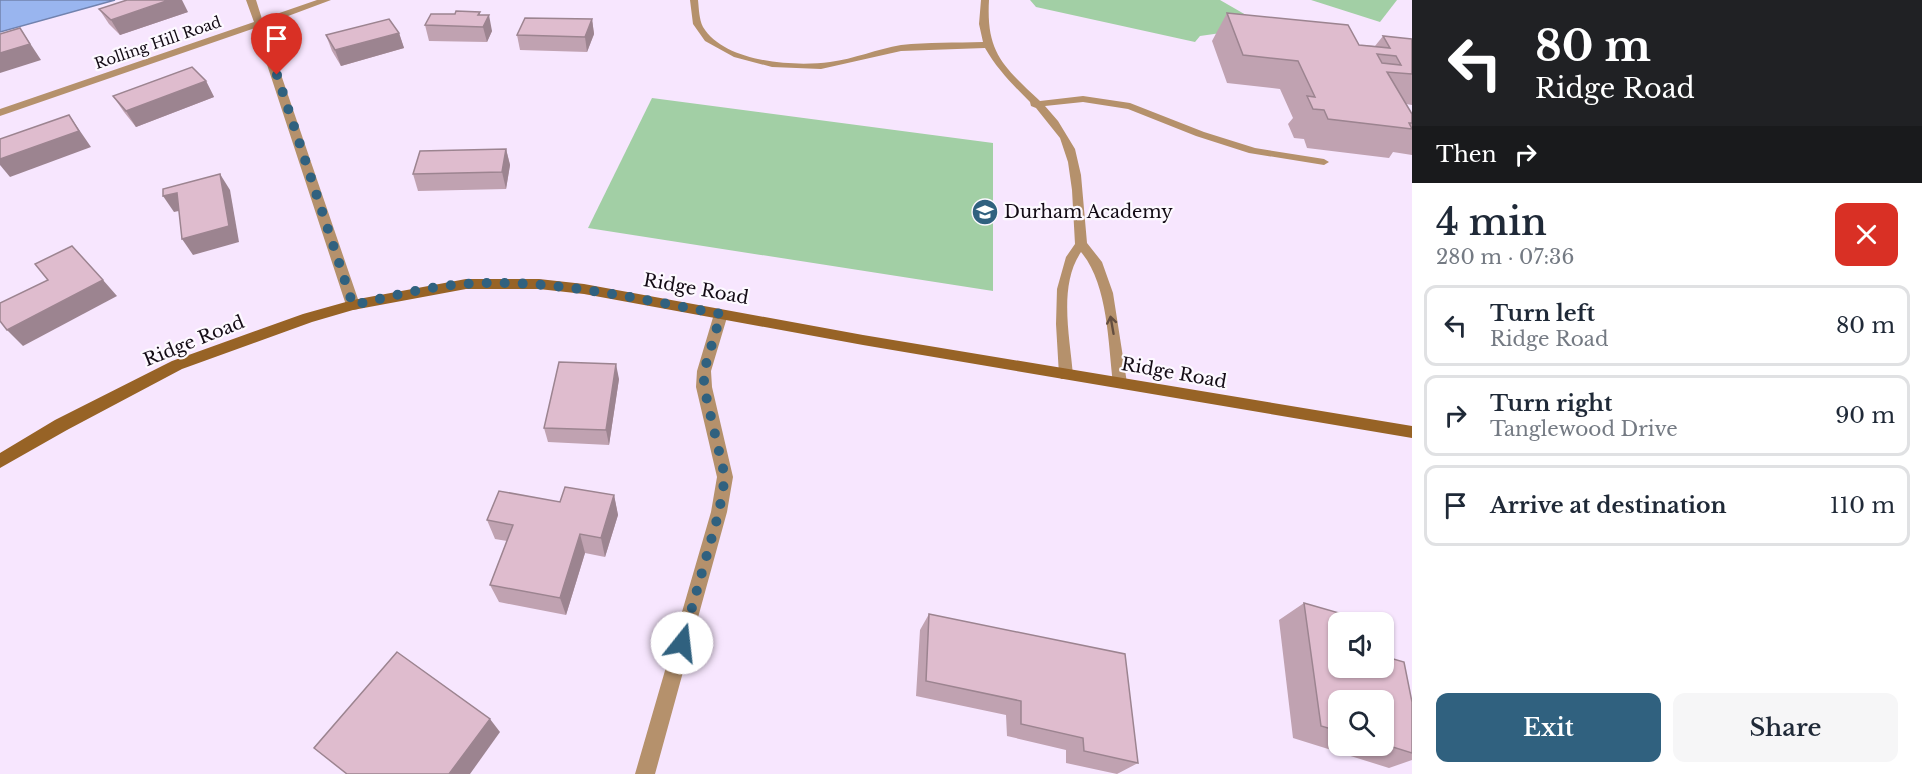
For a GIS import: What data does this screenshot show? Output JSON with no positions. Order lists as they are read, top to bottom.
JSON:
{
  "streets": {
    "street": ["Rolling Hill Road", "Ridge Road"]
  },
  "places": {
    "school or university": ["Durham Academy"]
  },
  "page": {
    "turn": ["80 m", "Ridge Road"],
    "then": "Then",
    "heading": ["4 min", "280 m · 07:36"],
    "list": [
      {
        "name": "Turn left",
        "note": "Ridge Road",
        "value": "80 m"
      },
      {
        "name": "Turn right",
        "note": "Tanglewood Drive",
        "value": "90 m"
      },
      {
        "name": "Arrive at destination",
        "value": "110 m"
      }
    ],
    "buttons": ["Exit", "Share"]
  }
}
